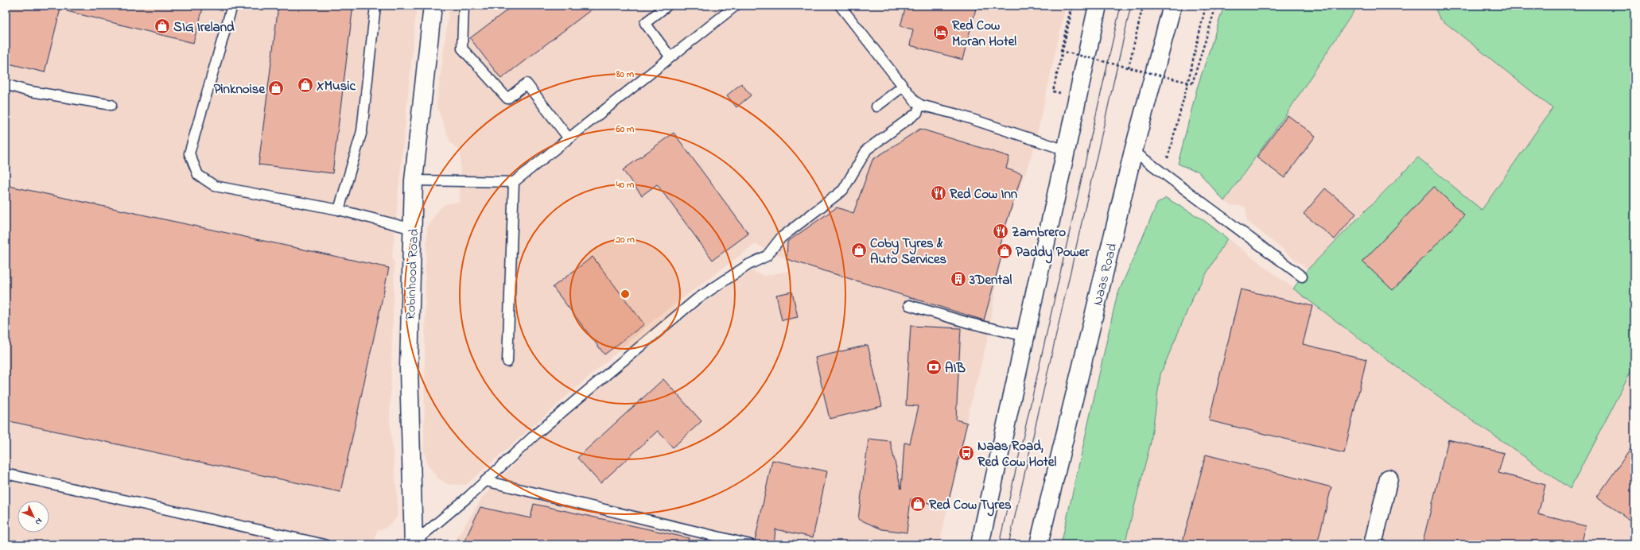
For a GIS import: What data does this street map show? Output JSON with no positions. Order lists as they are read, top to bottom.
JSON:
{
  "streets": {
    "main road": ["Robinhood Road", "Naas Road"]
  },
  "places": {
    "shop": [
      "SIG Ireland",
      "XMusic",
      "Pinknoise",
      "Coby Tyres & Auto Services",
      "Paddy Power",
      "Red Cow Tyres"
    ],
    "hotel": ["Red Cow Moran Hotel"],
    "restaurant": ["Red Cow Inn", "Zambrero"],
    "building": ["3Dental"],
    "bank": ["AIB"],
    "bus stop": ["Naas Road, Red Cow Hotel"]
  },
  "north": "bottom right",
  "rings": [
    "80 m",
    "60 m",
    "40 m",
    "20 m"
  ]
}
